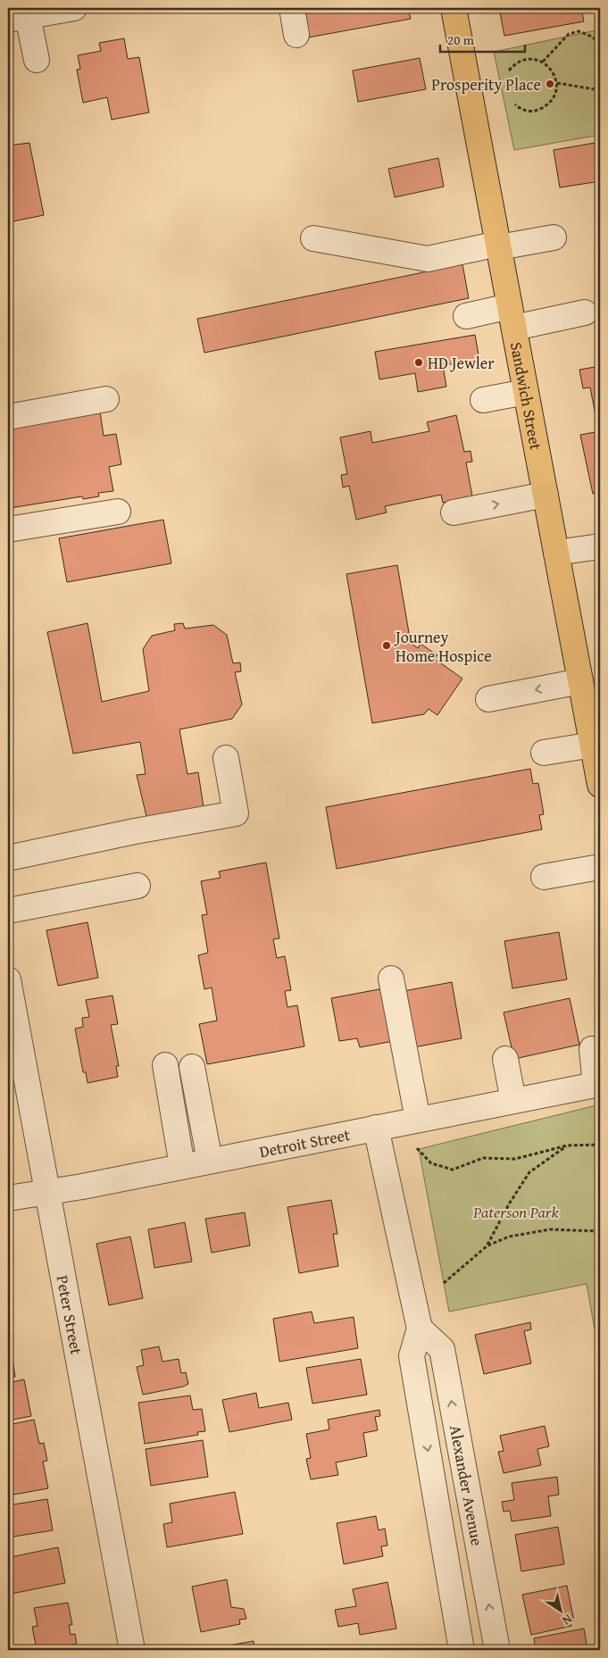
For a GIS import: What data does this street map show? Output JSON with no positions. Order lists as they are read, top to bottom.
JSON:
{
  "streets": {
    "main road": ["Sandwich Street"],
    "street": ["Detroit Street", "Peter Street", "Alexander Avenue"]
  },
  "crossings": [
    ["Detroit Street", "Peter Street"],
    ["Detroit Street", "Alexander Avenue"]
  ],
  "parks": ["Paterson Park"],
  "places": ["Prosperity Place", "HD Jewler", "Journey Home Hospice"],
  "scale_bar": "20 m",
  "north": "bottom right"
}
